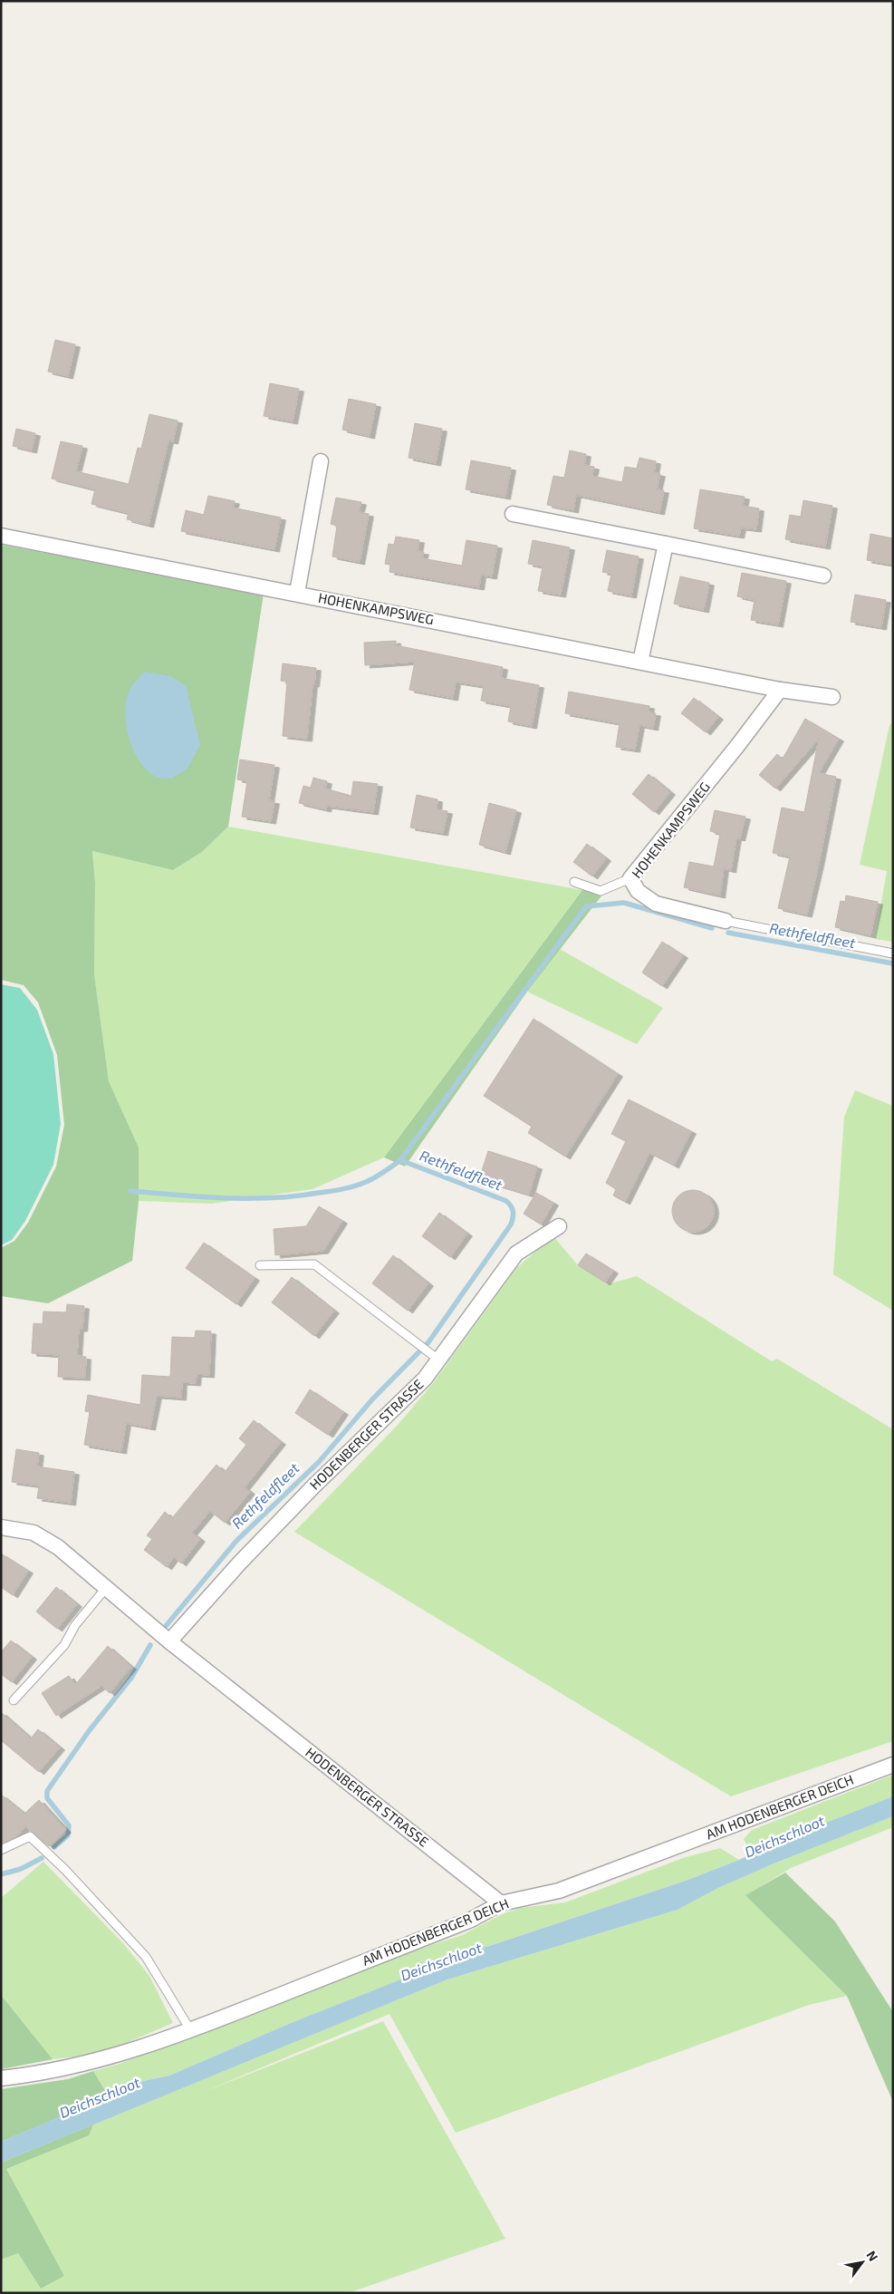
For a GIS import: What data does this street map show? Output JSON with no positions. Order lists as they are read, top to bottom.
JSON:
{
  "streets": {
    "street": ["HOHENKAMPSWEG", "HODENBERGER STRASSE", "AM HODENBERGER DEICH"]
  },
  "crossings": [
    ["HODENBERGER STRASSE", "AM HODENBERGER DEICH"]
  ],
  "water": ["Rethfeldfleet", "Deichschloot"],
  "north": "top right"
}
